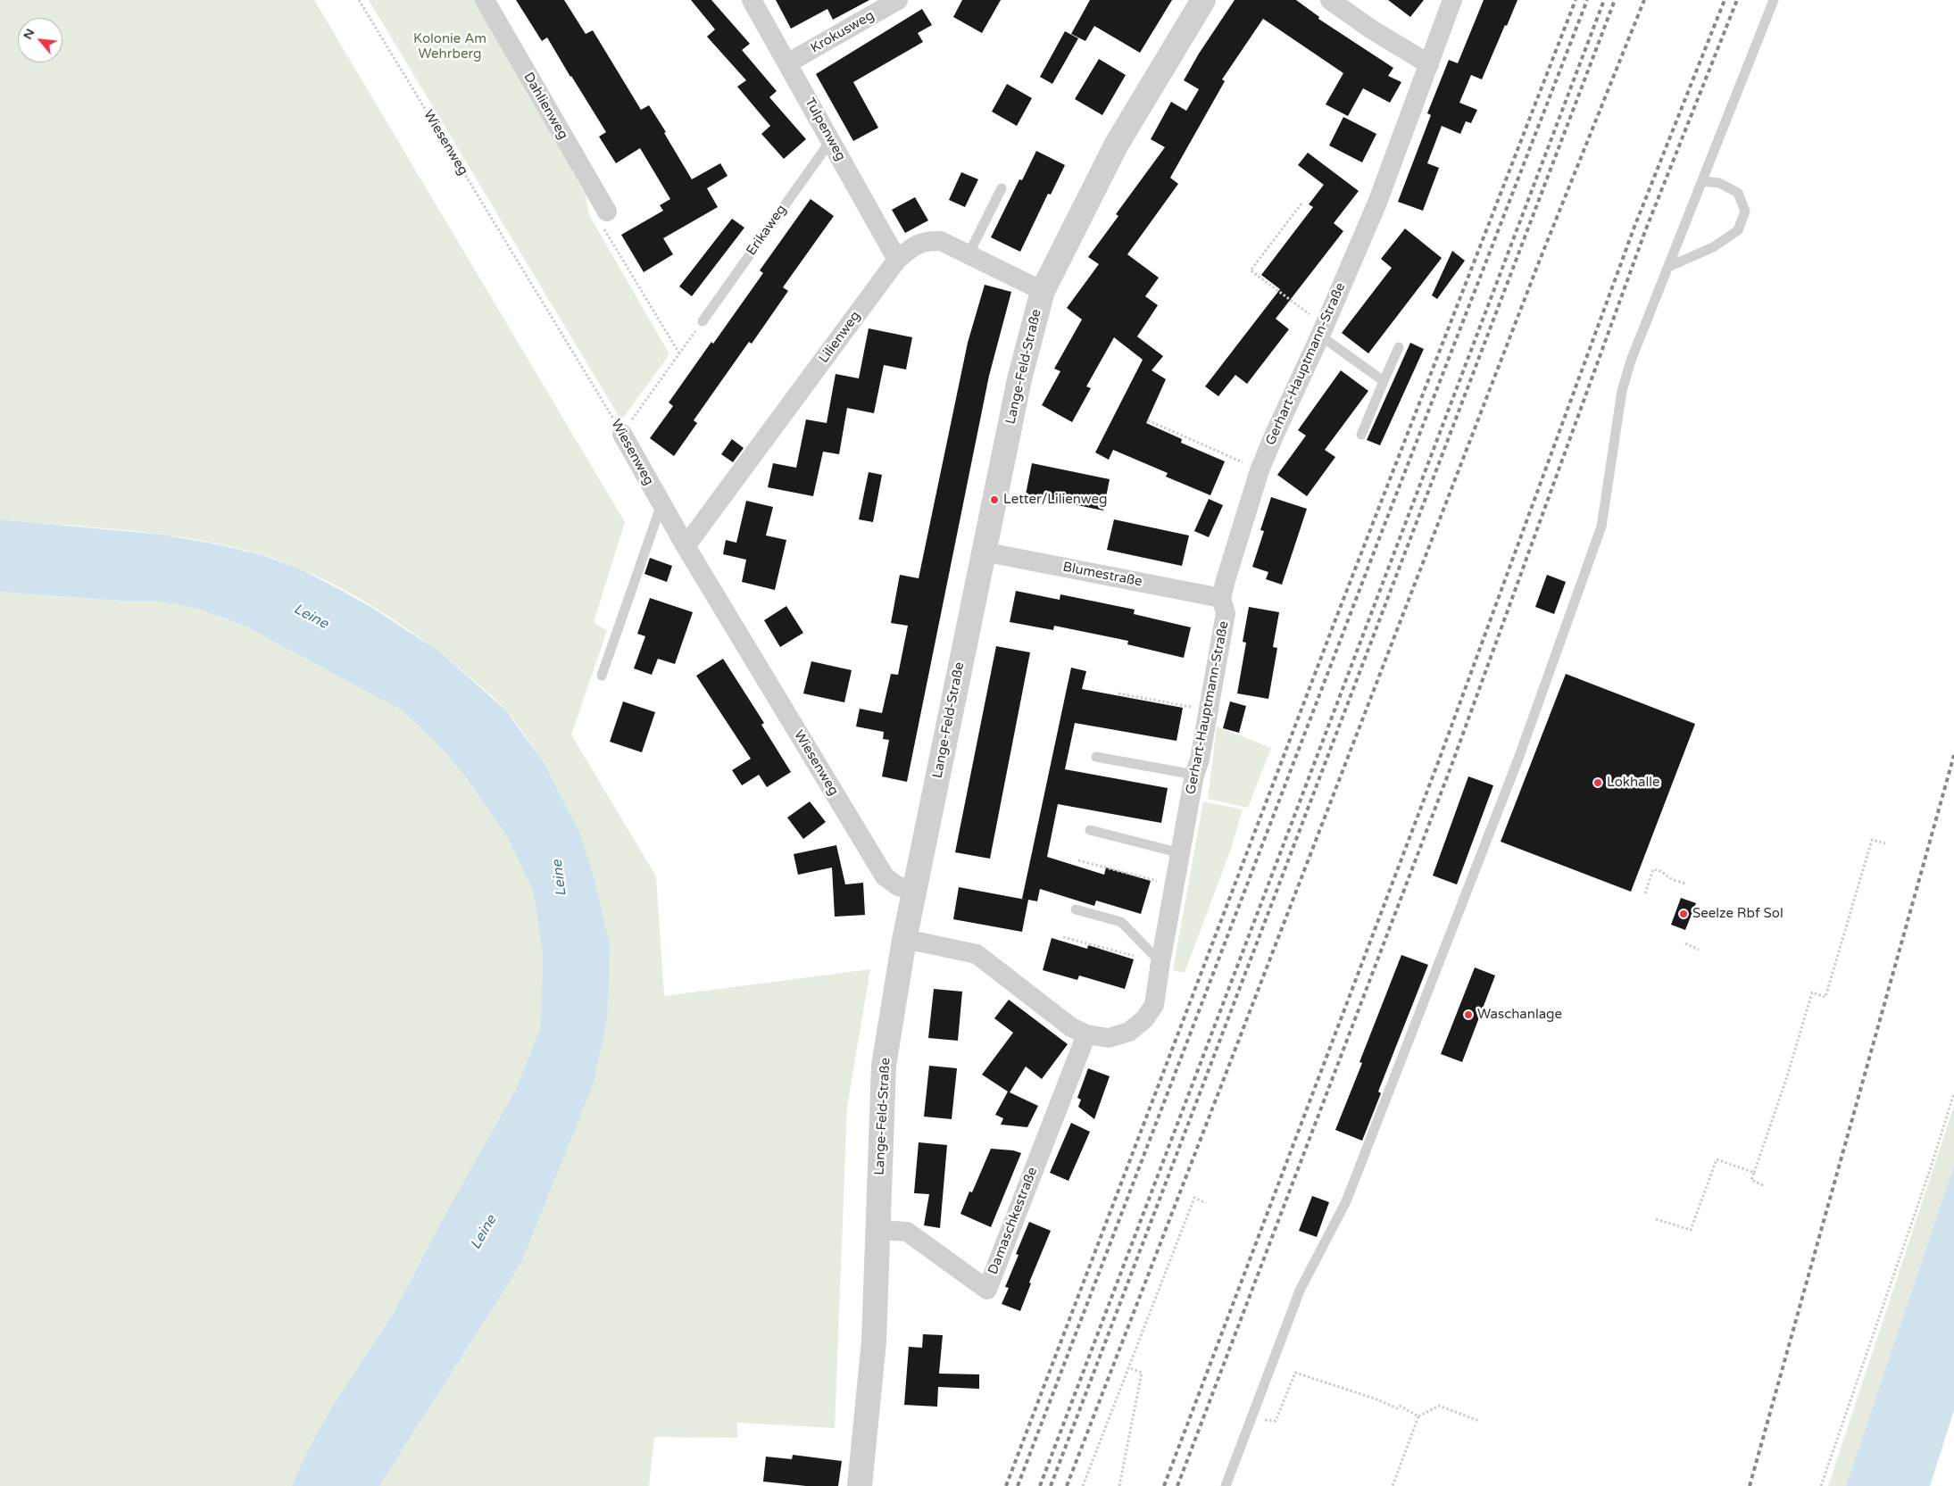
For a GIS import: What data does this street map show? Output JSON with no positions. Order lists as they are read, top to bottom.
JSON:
{
  "streets": {
    "street": [
      "Krokusweg",
      "Dahlienweg",
      "Tulpenweg",
      "Wiesenweg",
      "Lilienweg",
      "Gerhart-Hauptmann-Straße",
      "Lange-Feld-Straße",
      "Blumestraße",
      "Damaschkestraße"
    ],
    "lane": ["Erikaweg"]
  },
  "crossings": [
    ["Krokusweg", "Tulpenweg"],
    ["Tulpenweg", "Erikaweg"],
    ["Tulpenweg", "Lilienweg"],
    ["Wiesenweg", "Lilienweg"],
    ["Wiesenweg", "Lange-Feld-Straße"],
    ["Lilienweg", "Lange-Feld-Straße"],
    ["Gerhart-Hauptmann-Straße", "Lange-Feld-Straße"],
    ["Gerhart-Hauptmann-Straße", "Blumestraße"],
    ["Gerhart-Hauptmann-Straße", "Damaschkestraße"],
    ["Lange-Feld-Straße", "Blumestraße"],
    ["Lange-Feld-Straße", "Damaschkestraße"]
  ],
  "water": ["Leine"],
  "parks": ["Kolonie Am Wehrberg"],
  "places": [
    "Letter/Lilienweg",
    "Lokhalle",
    "Seelze Rbf Sol",
    "Waschanlage"
  ],
  "north": "top left"
}
